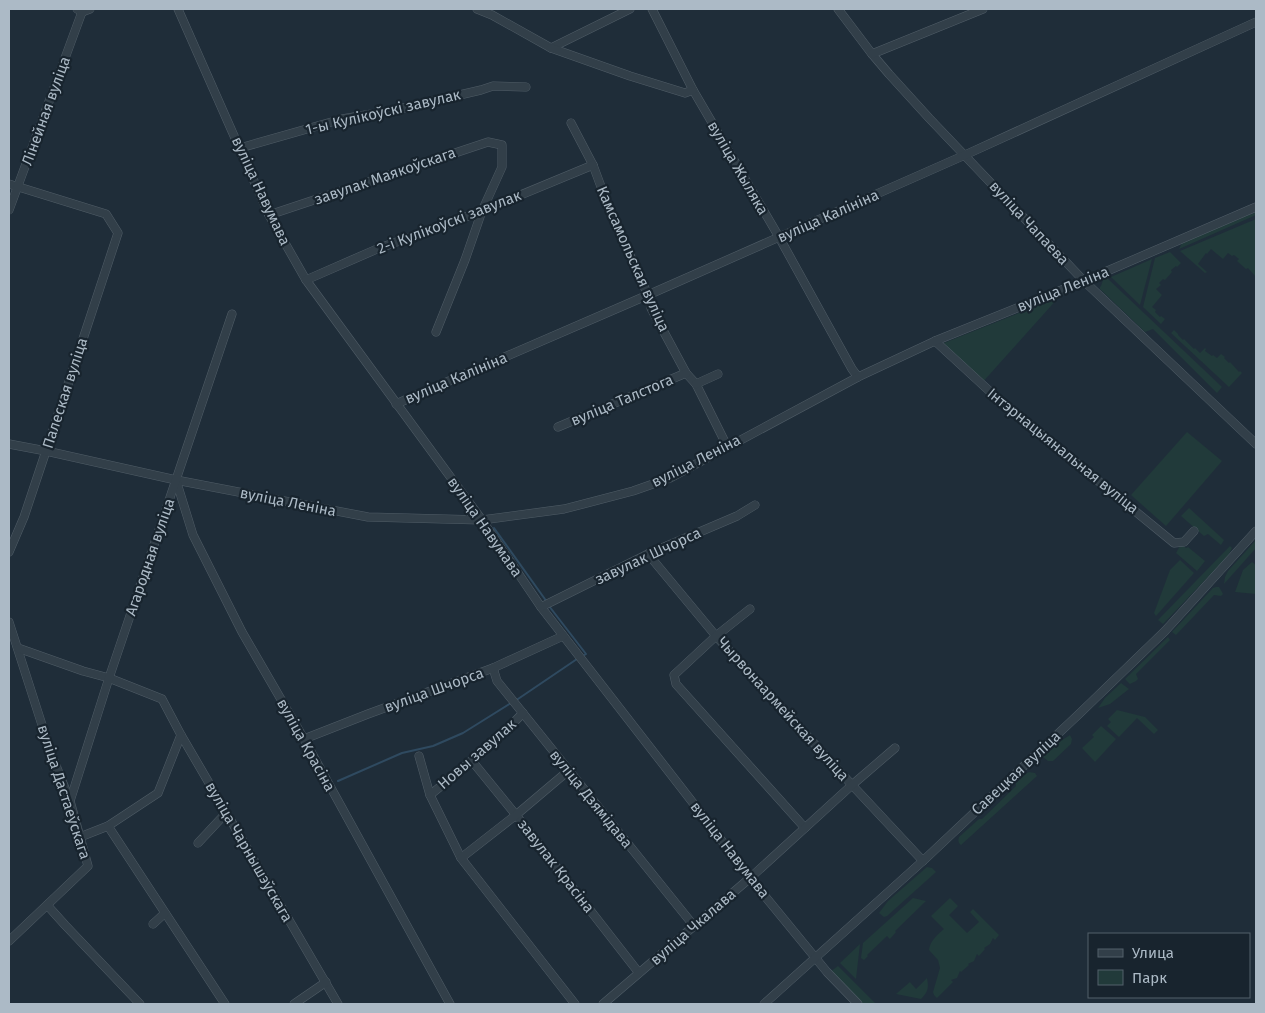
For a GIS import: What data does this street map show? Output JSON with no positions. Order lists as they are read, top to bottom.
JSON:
{
  "streets": {
    "street": [
      "Лінейная вуліца",
      "1-ы Кулікоўскі завулак",
      "вуліца Жыляка",
      "завулак Маякоўскага",
      "вуліца Навумава",
      "вуліца Калініна",
      "2-і Кулікоўскі завулак",
      "вуліца Чапаева",
      "Камсамольская вуліца",
      "вуліца Леніна",
      "Палеская вуліца",
      "вуліца Талстога",
      "Інтэрнацыянальная вуліца",
      "завулак Шчорса",
      "Агародная вуліца",
      "вуліца Шчорса",
      "Чырвонаармейская вуліца",
      "вуліца Красіна",
      "Новы завулак",
      "Савецкая вуліца",
      "вуліца Дастаеўскага",
      "вуліца Дзямідава",
      "вуліца Чарнышэўскага",
      "завулак Красіна",
      "вуліца Чкалава"
    ]
  },
  "crossings": [
    ["Лінейная вуліца", "Палеская вуліца"],
    ["1-ы Кулікоўскі завулак", "вуліца Навумава"],
    ["вуліца Жыляка", "вуліца Калініна"],
    ["вуліца Жыляка", "вуліца Леніна"],
    ["завулак Маякоўскага", "вуліца Навумава"],
    ["завулак Маякоўскага", "2-і Кулікоўскі завулак"],
    ["вуліца Навумава", "вуліца Калініна"],
    ["вуліца Навумава", "2-і Кулікоўскі завулак"],
    ["вуліца Навумава", "вуліца Леніна"],
    ["вуліца Навумава", "завулак Шчорса"],
    ["вуліца Навумава", "вуліца Шчорса"],
    ["вуліца Навумава", "Савецкая вуліца"],
    ["вуліца Навумава", "вуліца Чкалава"],
    ["вуліца Калініна", "вуліца Чапаева"],
    ["вуліца Калініна", "Камсамольская вуліца"],
    ["2-і Кулікоўскі завулак", "Камсамольская вуліца"],
    ["вуліца Чапаева", "вуліца Леніна"],
    ["Камсамольская вуліца", "вуліца Леніна"],
    ["Камсамольская вуліца", "вуліца Талстога"],
    ["вуліца Леніна", "Палеская вуліца"],
    ["вуліца Леніна", "Інтэрнацыянальная вуліца"],
    ["вуліца Леніна", "Агародная вуліца"],
    ["вуліца Леніна", "вуліца Красіна"],
    ["завулак Шчорса", "Чырвонаармейская вуліца"],
    ["Агародная вуліца", "вуліца Красіна"],
    ["Агародная вуліца", "вуліца Дастаеўскага"],
    ["Агародная вуліца", "вуліца Чарнышэўскага"],
    ["вуліца Шчорса", "вуліца Красіна"],
    ["вуліца Шчорса", "вуліца Дзямідава"],
    ["Чырвонаармейская вуліца", "Савецкая вуліца"],
    ["Чырвонаармейская вуліца", "вуліца Чкалава"],
    ["Новы завулак", "вуліца Дзямідава"],
    ["Новы завулак", "завулак Красіна"],
    ["вуліца Дзямідава", "вуліца Чкалава"],
    ["завулак Красіна", "вуліца Чкалава"]
  ],
  "legend": ["Улица", "Парк"]
}
